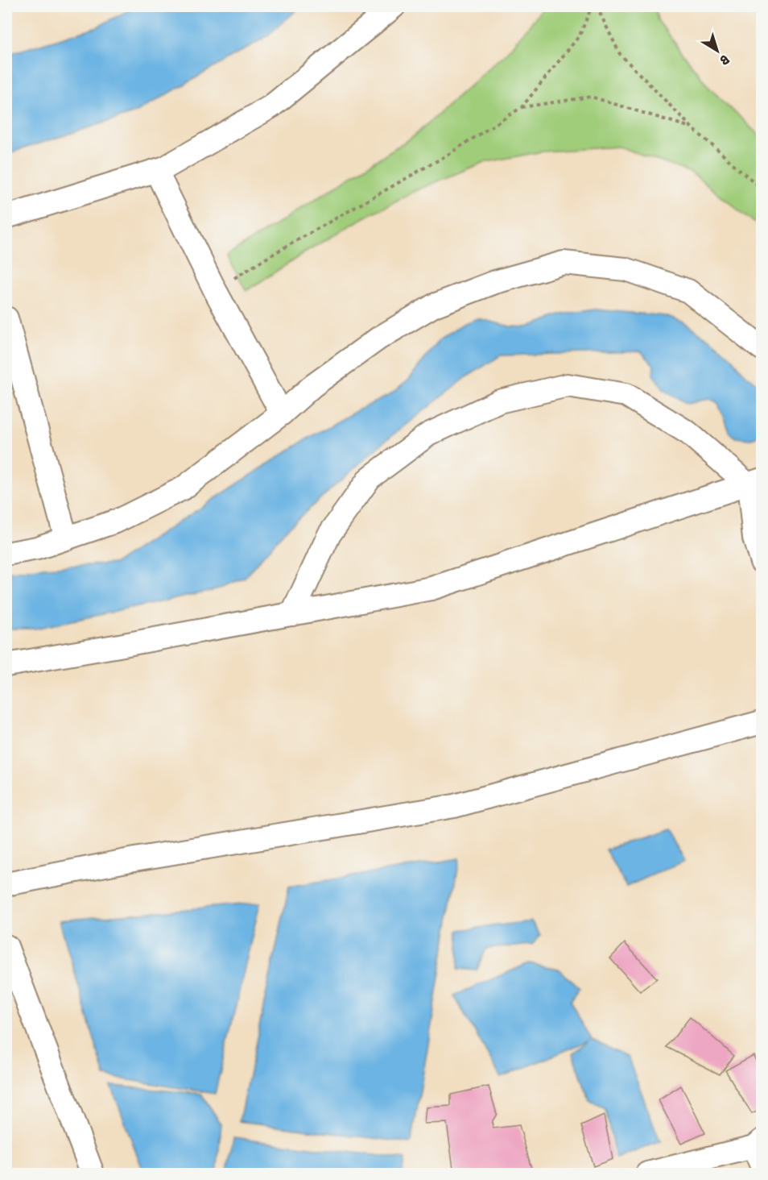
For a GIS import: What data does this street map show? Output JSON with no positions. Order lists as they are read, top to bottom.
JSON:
{
  "north": "bottom right"
}
